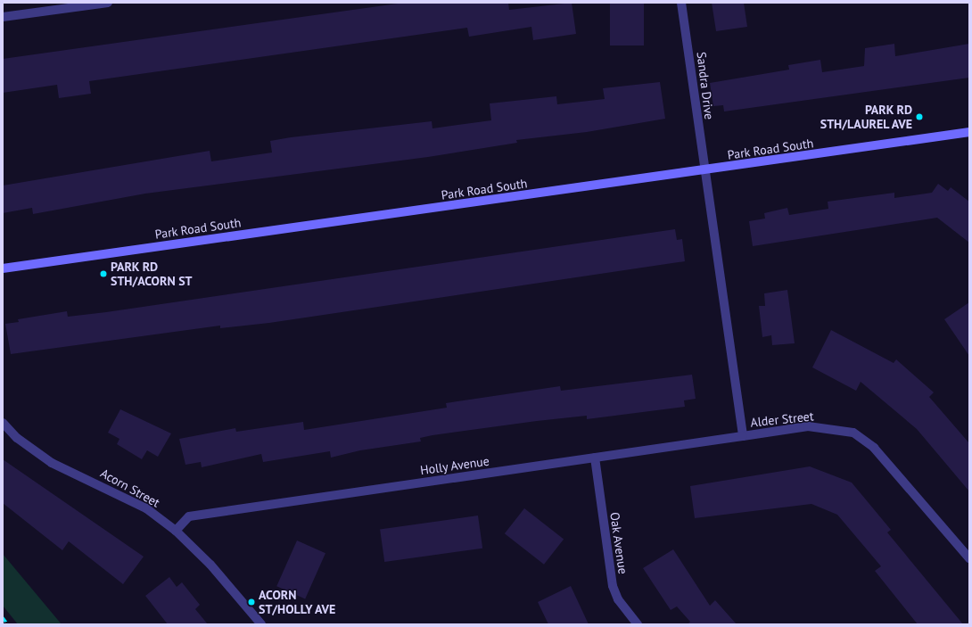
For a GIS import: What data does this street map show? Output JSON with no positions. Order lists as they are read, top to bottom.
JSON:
{
  "streets": {
    "street": [
      "Sandra Drive",
      "Park Road South",
      "Alder Street",
      "Holly Avenue",
      "Acorn Street",
      "Oak Avenue"
    ]
  },
  "crossings": [
    ["Sandra Drive", "Park Road South"],
    ["Sandra Drive", "Alder Street"],
    ["Park Road South", "Alder Street"],
    ["Alder Street", "Holly Avenue"],
    ["Holly Avenue", "Acorn Street"],
    ["Holly Avenue", "Oak Avenue"]
  ],
  "places": ["PARK RD STH/LAUREL AVE", "PARK RD STH/ACORN ST", "ACORN ST/HOLLY AVE"]
}
